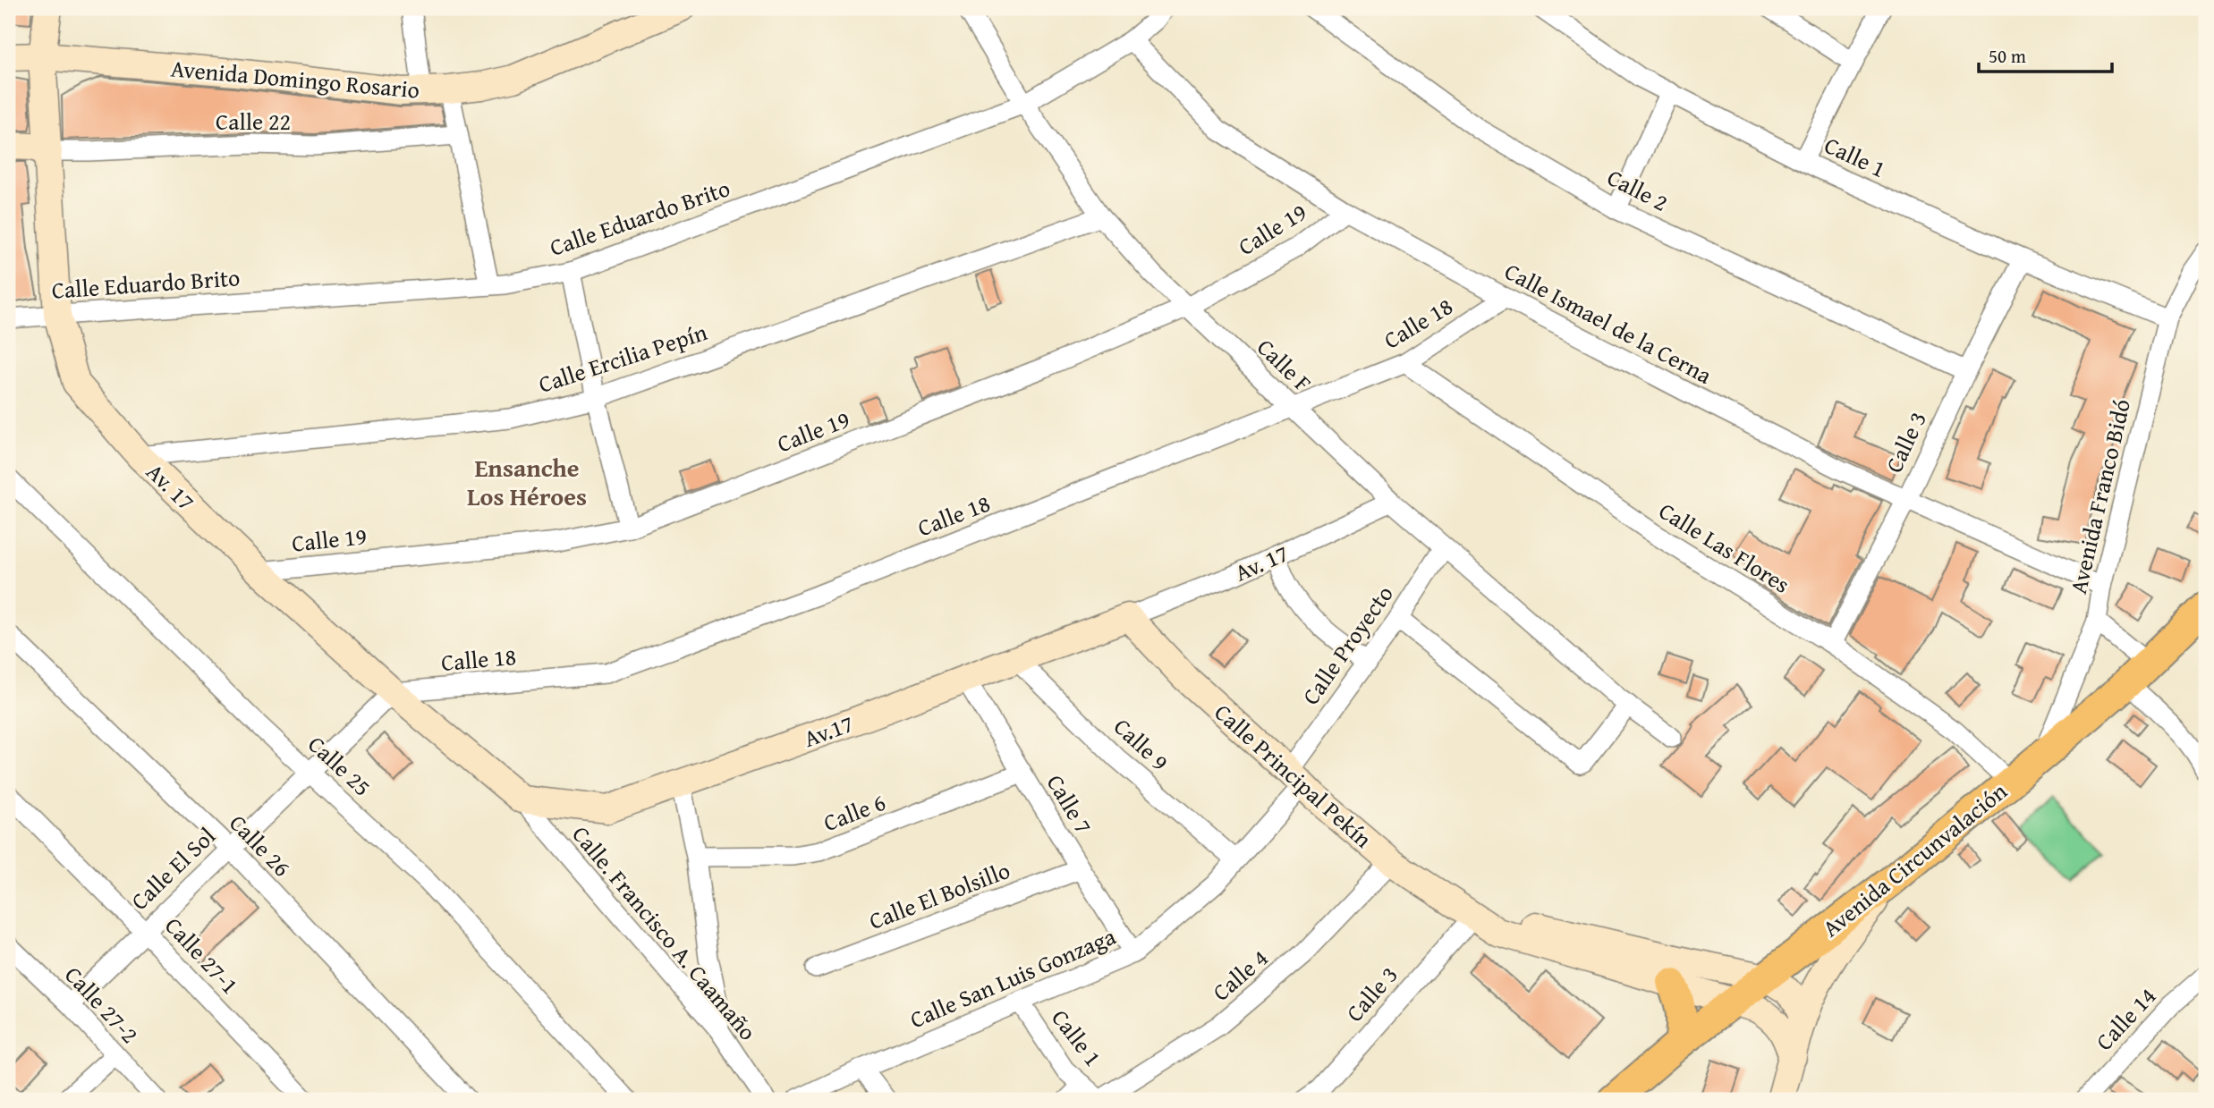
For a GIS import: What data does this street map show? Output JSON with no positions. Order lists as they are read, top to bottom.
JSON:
{
  "streets": {
    "main road": [
      "Avenida Domingo Rosario",
      "Av. 17",
      "Av.17",
      "Calle Principal Pekín",
      "Avenida Circunvalación"
    ],
    "street": [
      "Calle 22",
      "Calle 1",
      "Calle 2",
      "Calle Eduardo Brito",
      "Calle 19",
      "Calle 18",
      "Calle Ismael de la Cerna",
      "Calle Ercilia Pepín",
      "Calle F",
      "Calle 3",
      "Avenida Franco Bidó",
      "Calle Las Flores",
      "Calle Proyecto",
      "Calle 9",
      "Calle 25",
      "Calle 7",
      "Calle 6",
      "Calle 26",
      "Calle El Sol",
      "Calle El Bolsillo",
      "Calle. Francisco A. Caamaño",
      "Calle 27-1",
      "Calle 4",
      "Calle San Luis Gonzaga",
      "Calle 27-2",
      "Calle 14"
    ]
  },
  "crossings": [
    ["Avenida Domingo Rosario", "Av. 17"],
    ["Calle 22", "Av. 17"],
    ["Calle 1", "Calle 3"],
    ["Calle 1", "Avenida Franco Bidó"],
    ["Calle 1", "Calle 4"],
    ["Calle 1", "Calle San Luis Gonzaga"],
    ["Calle 2", "Calle 3"],
    ["Calle Eduardo Brito", "Calle Ismael de la Cerna"],
    ["Calle Eduardo Brito", "Calle F"],
    ["Calle Eduardo Brito", "Av. 17"],
    ["Calle 19", "Calle Ismael de la Cerna"],
    ["Calle 19", "Calle F"],
    ["Calle 19", "Av. 17"],
    ["Calle 18", "Calle Ismael de la Cerna"],
    ["Calle 18", "Calle F"],
    ["Calle 18", "Av. 17"],
    ["Calle 18", "Calle Las Flores"],
    ["Calle 18", "Calle El Sol"],
    ["Calle Ismael de la Cerna", "Calle 3"],
    ["Calle Ismael de la Cerna", "Avenida Franco Bidó"],
    ["Calle Ercilia Pepín", "Calle F"],
    ["Calle Ercilia Pepín", "Av. 17"],
    ["Calle F", "Av. 17"],
    ["Calle F", "Calle Proyecto"],
    ["Calle 3", "Calle Las Flores"],
    ["Calle 3", "Calle Principal Pekín"],
    ["Av. 17", "Av.17"],
    ["Av. 17", "Calle Principal Pekín"],
    ["Av. 17", "Calle El Sol"],
    ["Av. 17", "Calle. Francisco A. Caamaño"],
    ["Avenida Franco Bidó", "Avenida Circunvalación"],
    ["Calle Las Flores", "Avenida Circunvalación"],
    ["Calle Proyecto", "Calle Principal Pekín"],
    ["Calle Proyecto", "Calle San Luis Gonzaga"],
    ["Av.17", "Calle 9"],
    ["Av.17", "Calle Principal Pekín"],
    ["Av.17", "Calle 7"],
    ["Av.17", "Calle. Francisco A. Caamaño"],
    ["Calle 9", "Calle San Luis Gonzaga"],
    ["Calle 25", "Calle El Sol"],
    ["Calle Principal Pekín", "Avenida Circunvalación"],
    ["Calle Principal Pekín", "Calle 4"],
    ["Calle Principal Pekín", "Calle San Luis Gonzaga"],
    ["Calle 7", "Calle 6"],
    ["Calle 7", "Calle El Bolsillo"],
    ["Calle 7", "Calle San Luis Gonzaga"],
    ["Calle 26", "Calle El Sol"],
    ["Calle El Sol", "Calle 27-1"],
    ["Calle El Sol", "Calle 27-2"]
  ],
  "districts": ["Ensanche Los Héroes"],
  "scale_bar": "50 m"
}
